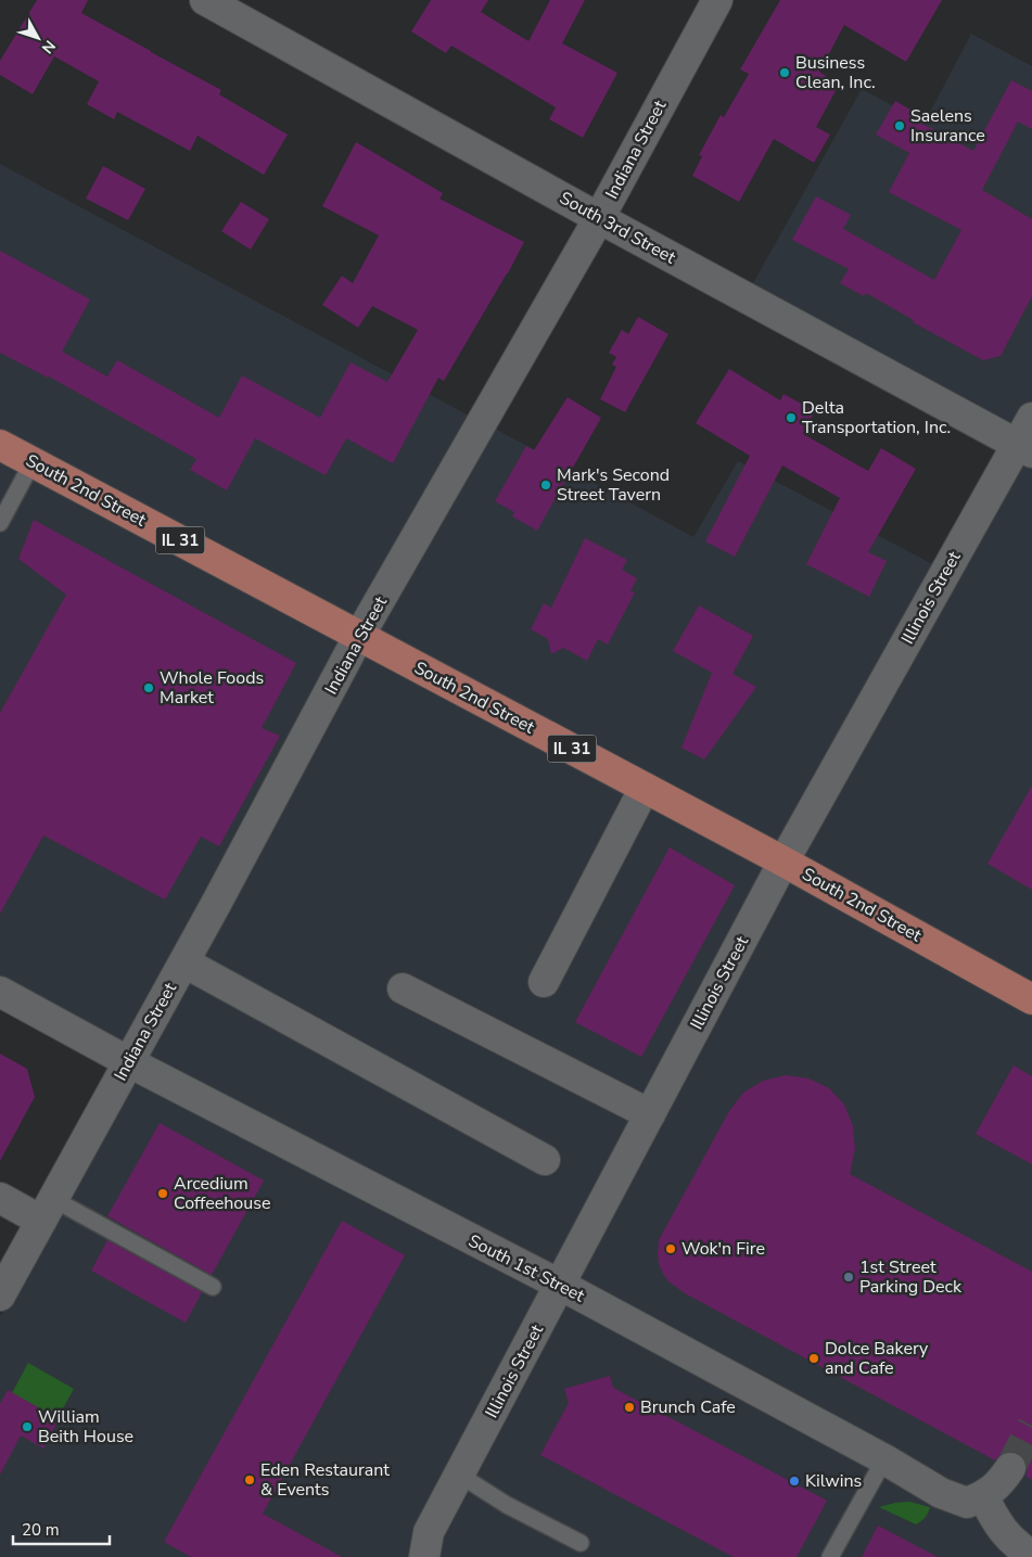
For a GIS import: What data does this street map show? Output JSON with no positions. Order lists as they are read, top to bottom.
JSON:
{
  "streets": {
    "main road": ["South 2nd Street", "IL 31"],
    "street": [
      "Indiana Street",
      "South 3rd Street",
      "Illinois Street",
      "South 1st Street"
    ]
  },
  "crossings": [
    ["Indiana Street", "South 3rd Street"],
    ["Indiana Street", "South 2nd Street"],
    ["Indiana Street", "South 1st Street"],
    ["South 3rd Street", "Illinois Street"],
    ["South 2nd Street", "Illinois Street"],
    ["Illinois Street", "South 1st Street"]
  ],
  "places": [
    "Business Clean, Inc.",
    "Saelens Insurance",
    "Delta Transportation, Inc.",
    "Mark's Second Street Tavern",
    "Whole Foods Market",
    "Arcedium Coffeehouse",
    "Wok'n Fire",
    "1st Street Parking Deck",
    "Dolce Bakery and Cafe",
    "Brunch Cafe",
    "William Beith House",
    "Eden Restaurant & Events",
    "Kilwins"
  ],
  "scale_bar": "20 m",
  "north": "bottom right"
}
